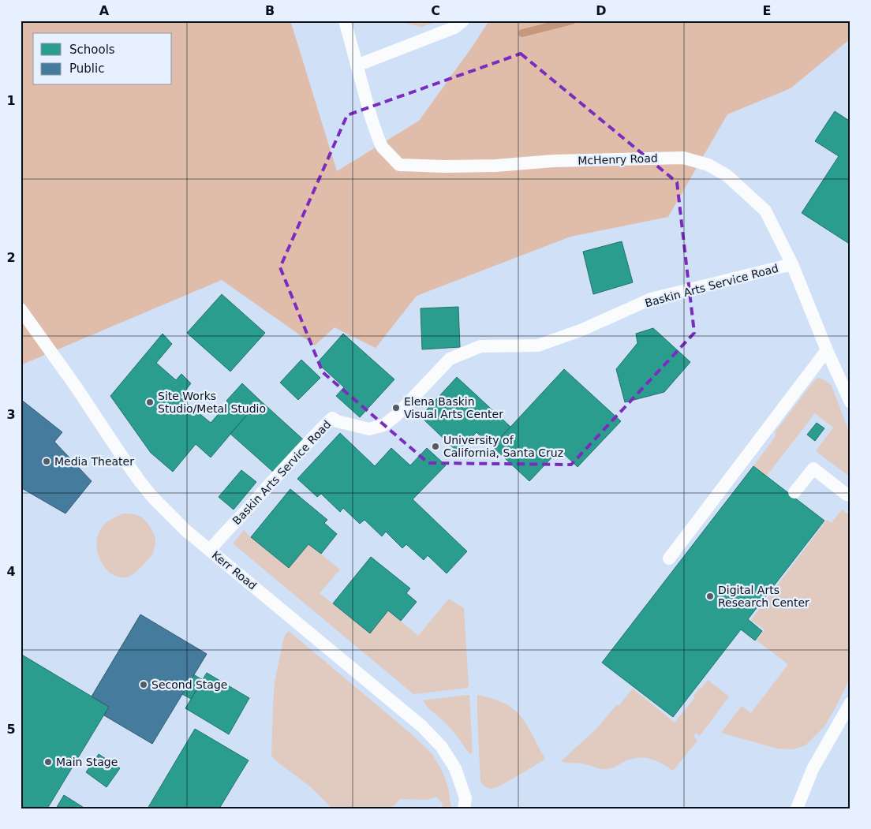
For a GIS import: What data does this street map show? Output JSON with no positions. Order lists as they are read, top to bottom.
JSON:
{
  "streets": {
    "lane": ["McHenry Road", "Baskin Arts Service Road", "Kerr Road"]
  },
  "crossings": [
    ["McHenry Road", "Baskin Arts Service Road"],
    ["Baskin Arts Service Road", "Kerr Road"]
  ],
  "places": [
    "Site Works Studio/Metal Studio",
    "Elena Baskin Visual Arts Center",
    "University of California, Santa Cruz",
    "Media Theater",
    "Digital Arts Research Center",
    "Second Stage",
    "Main Stage"
  ],
  "legend": ["Schools", "Public"],
  "grid": {
    "columns": [
      "A",
      "B",
      "C",
      "D",
      "E"
    ],
    "rows": [
      "1",
      "2",
      "3",
      "4",
      "5"
    ]
  }
}
